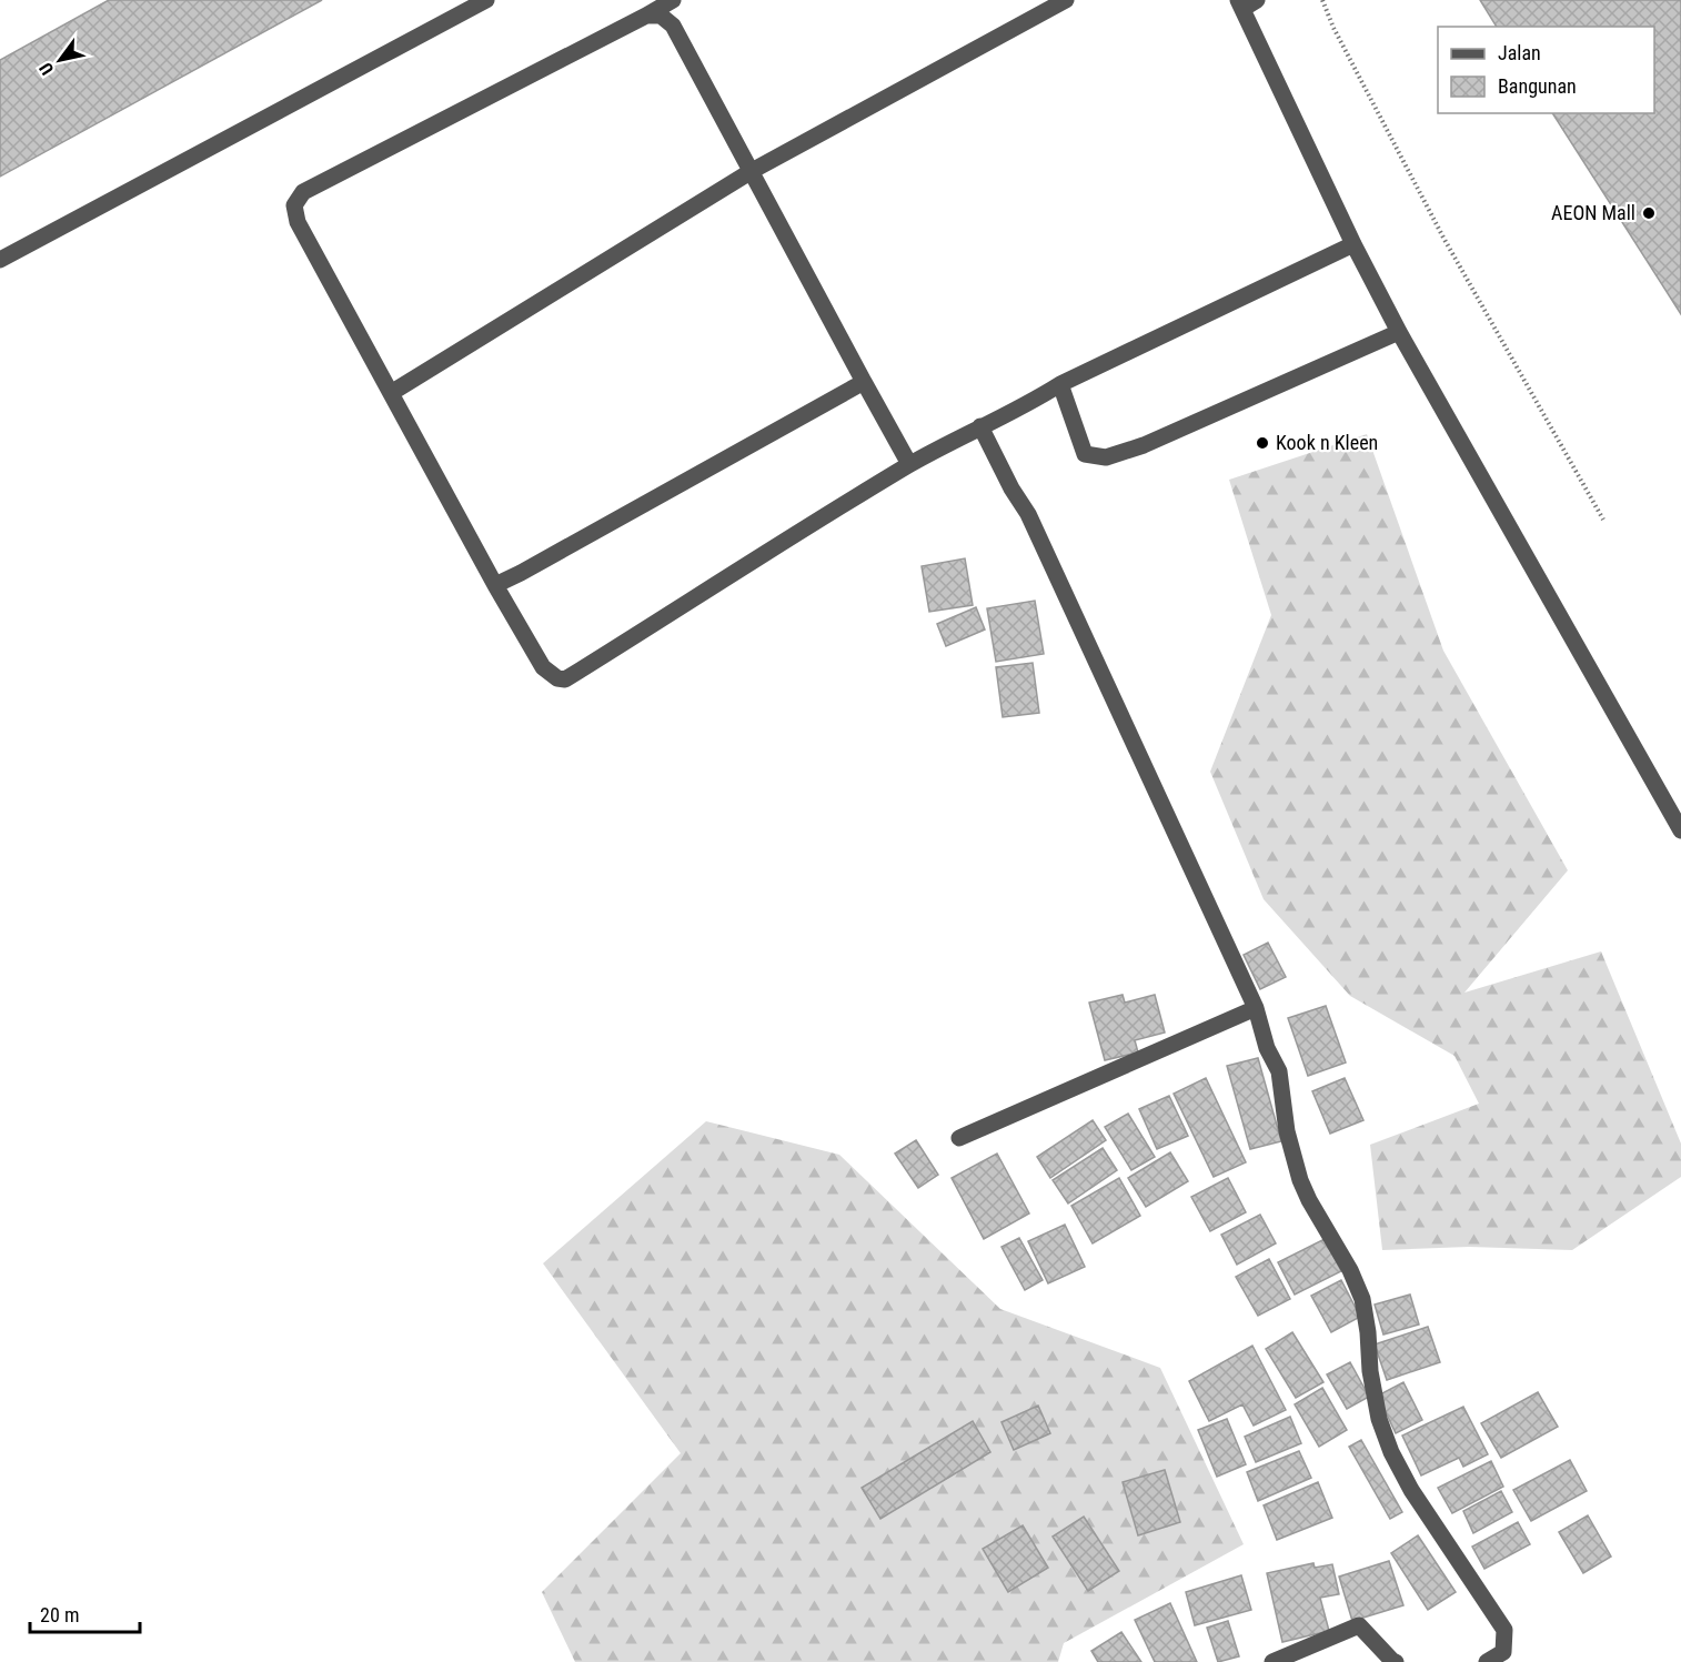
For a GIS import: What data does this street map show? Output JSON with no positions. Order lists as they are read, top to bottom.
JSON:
{
  "places": ["AEON Mall", "Kook n Kleen"],
  "legend": ["Jalan", "Bangunan"],
  "scale_bar": "20 m",
  "north": "bottom left"
}
